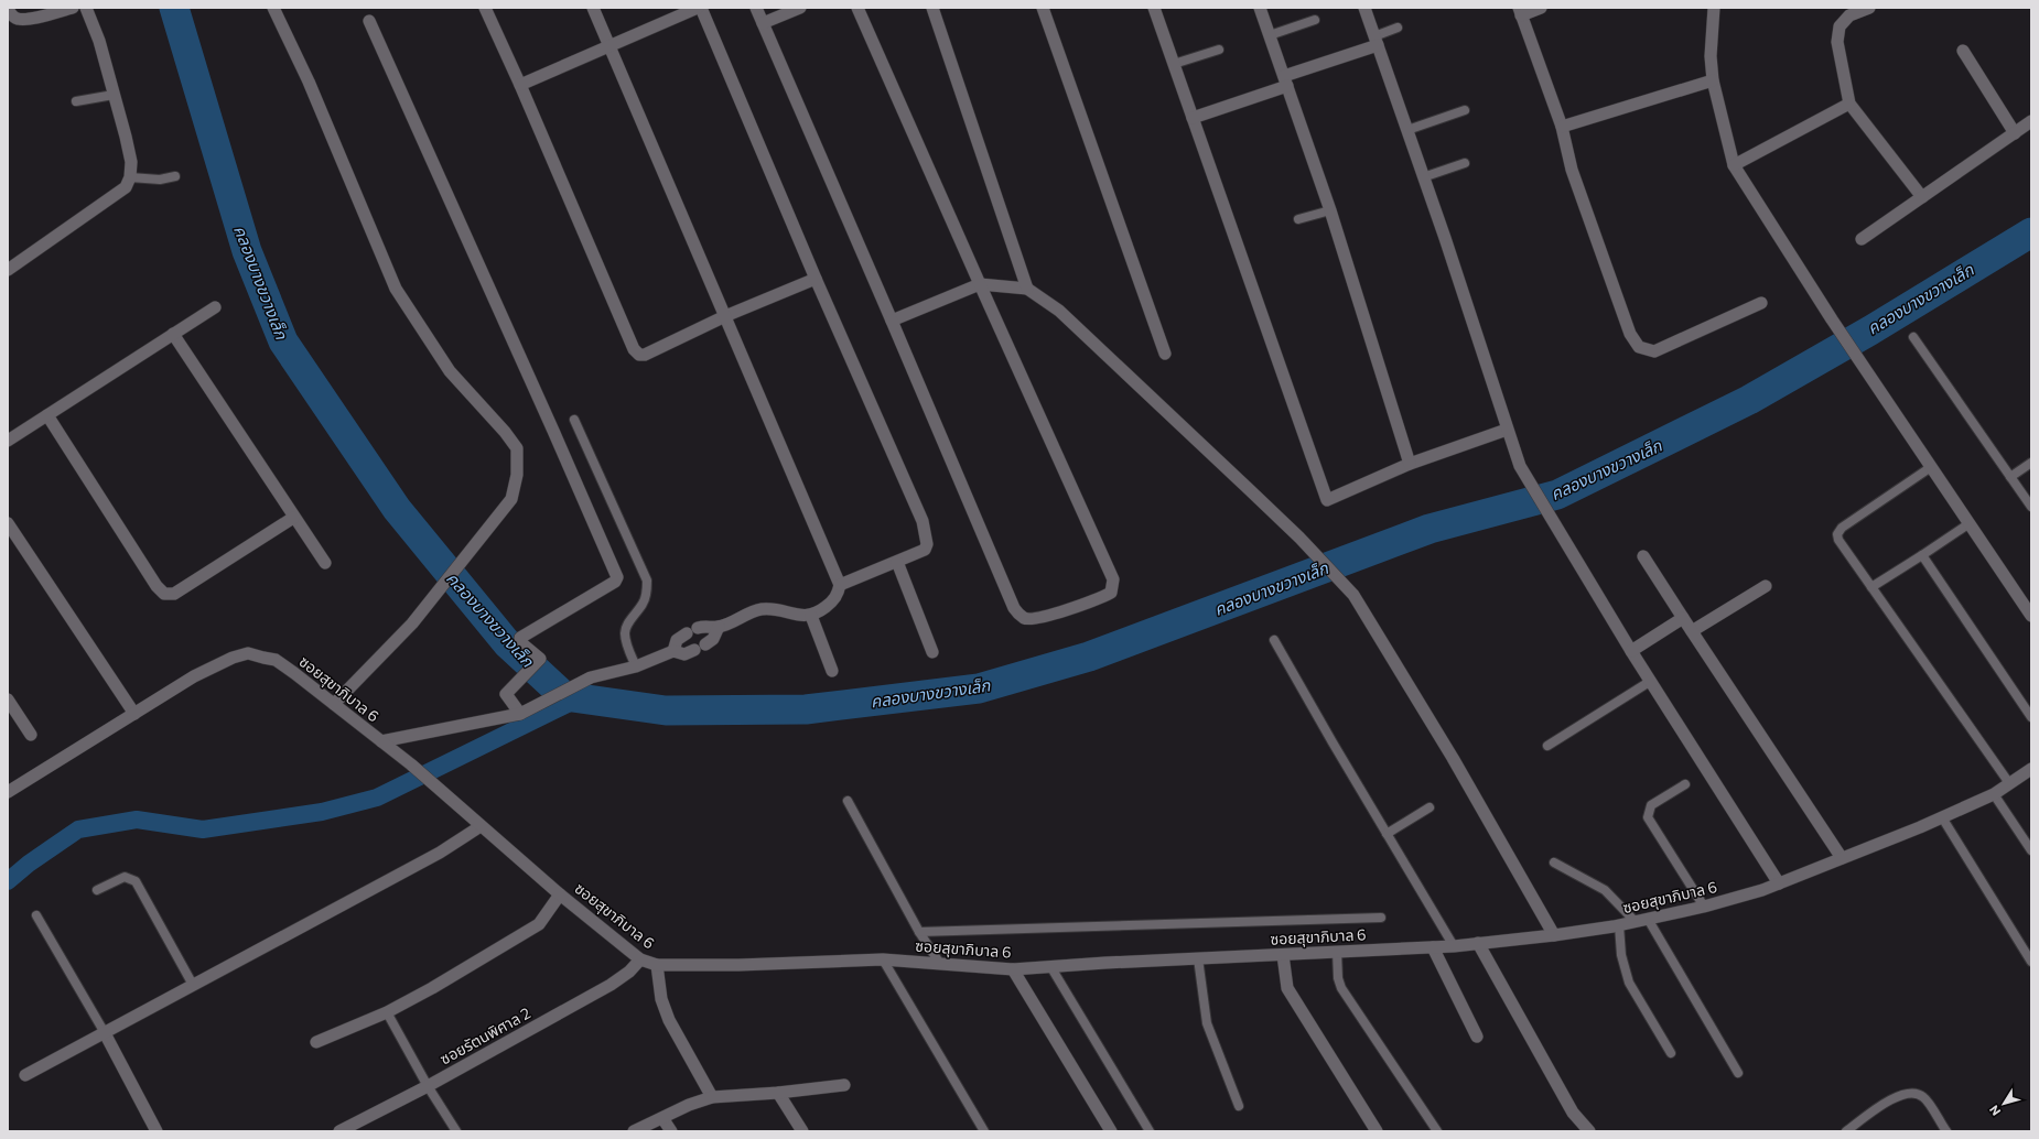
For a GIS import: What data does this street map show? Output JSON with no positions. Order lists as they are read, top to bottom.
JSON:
{
  "streets": {
    "street": ["ซอยสุขาภิบาล 6", "ซอยรัตนพิศาล 2"]
  },
  "crossings": [
    ["ซอยสุขาภิบาล 6", "ซอยรัตนพิศาล 2"]
  ],
  "water": ["คลองบางขวางเล็ก"],
  "north": "bottom left"
}
